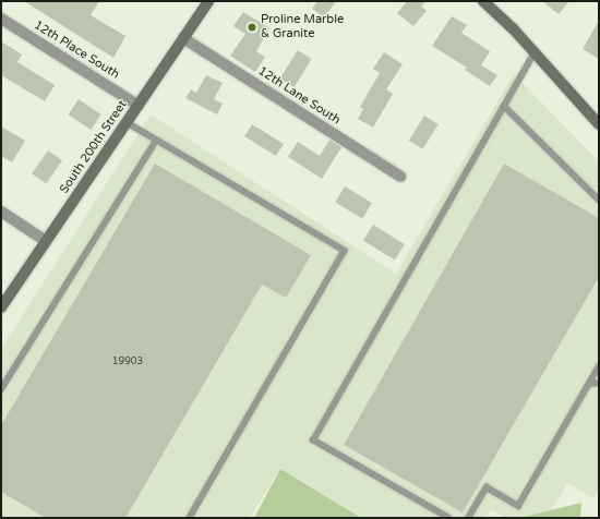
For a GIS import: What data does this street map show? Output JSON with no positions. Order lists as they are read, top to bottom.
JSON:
{
  "streets": {
    "main road": ["South 200th Street"],
    "street": ["12th Place South", "12th Lane South"]
  },
  "crossings": [
    ["12th Place South", "South 200th Street"],
    ["12th Lane South", "South 200th Street"]
  ],
  "places": ["Proline Marble & Granite"],
  "house_numbers": ["19903"]
}
